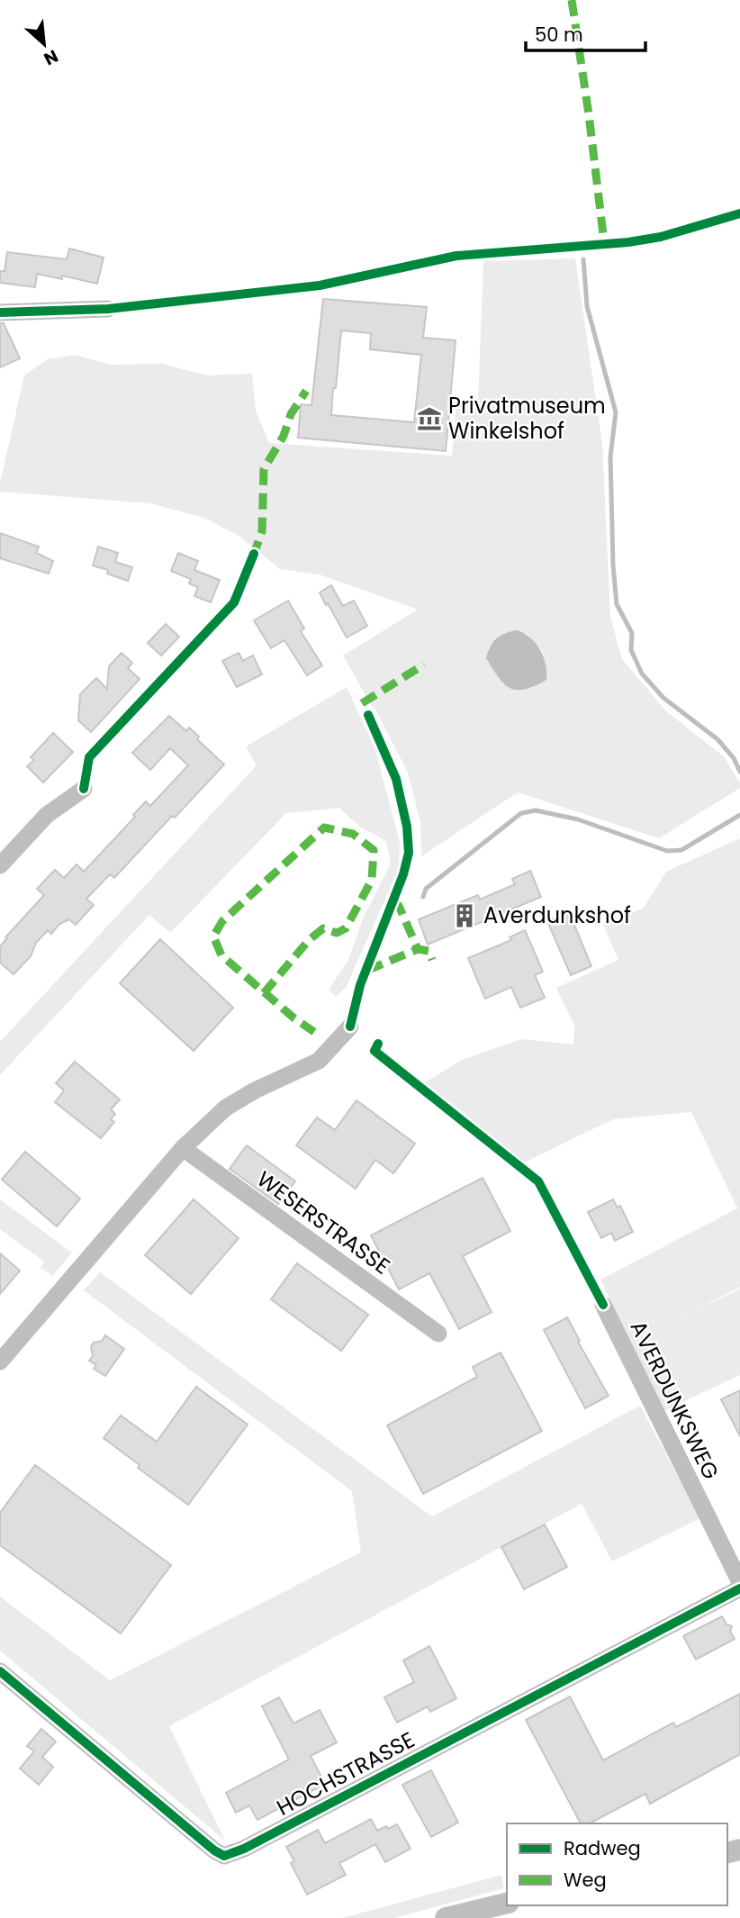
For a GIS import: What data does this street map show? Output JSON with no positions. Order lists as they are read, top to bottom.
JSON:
{
  "streets": {
    "street": ["WESERSTRASSE", "AVERDUNKSWEG", "HOCHSTRASSE"]
  },
  "places": {
    "museum": ["Privatmuseum Winkelshof"],
    "building": ["Averdunkshof"]
  },
  "legend": ["Radweg", "Weg"],
  "scale_bar": "50 m",
  "north": "bottom right"
}
